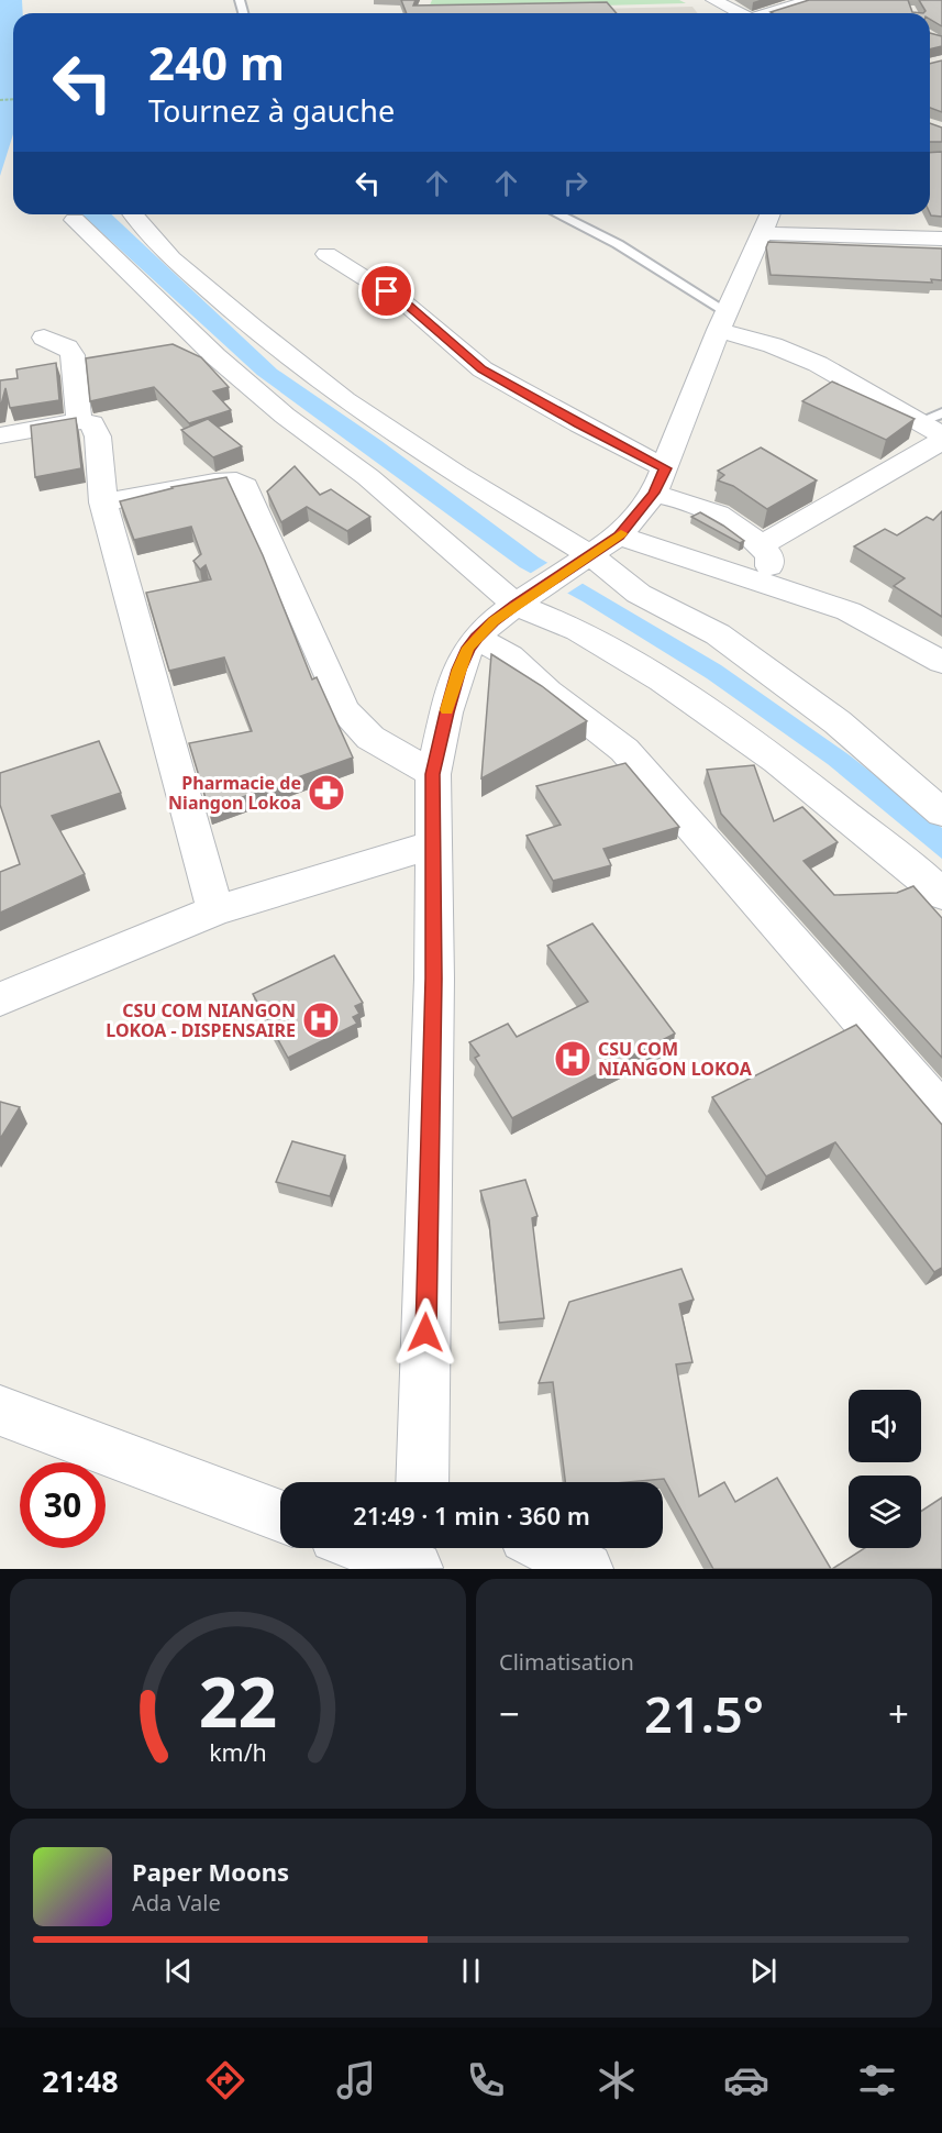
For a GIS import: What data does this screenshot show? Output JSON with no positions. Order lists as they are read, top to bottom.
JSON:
{
  "places": {
    "pharmacy": ["Pharmacie de Niangon Lokoa"],
    "hospital": ["CSU COM NIANGON LOKOA - DISPENSAIRE", "CSU COM NIANGON LOKOA"]
  },
  "page": {
    "turn": ["240 m", "Tournez à gauche"],
    "limit": "30",
    "trip": "21:49 · 1 min · 360 m",
    "tile": "Climatisation",
    "heat": ["−", "21.5°", "+"],
    "song": ["Paper Moons", "Ada Vale"],
    "tabs": "21:48",
    "gauge": ["22", "km/h"]
  }
}
